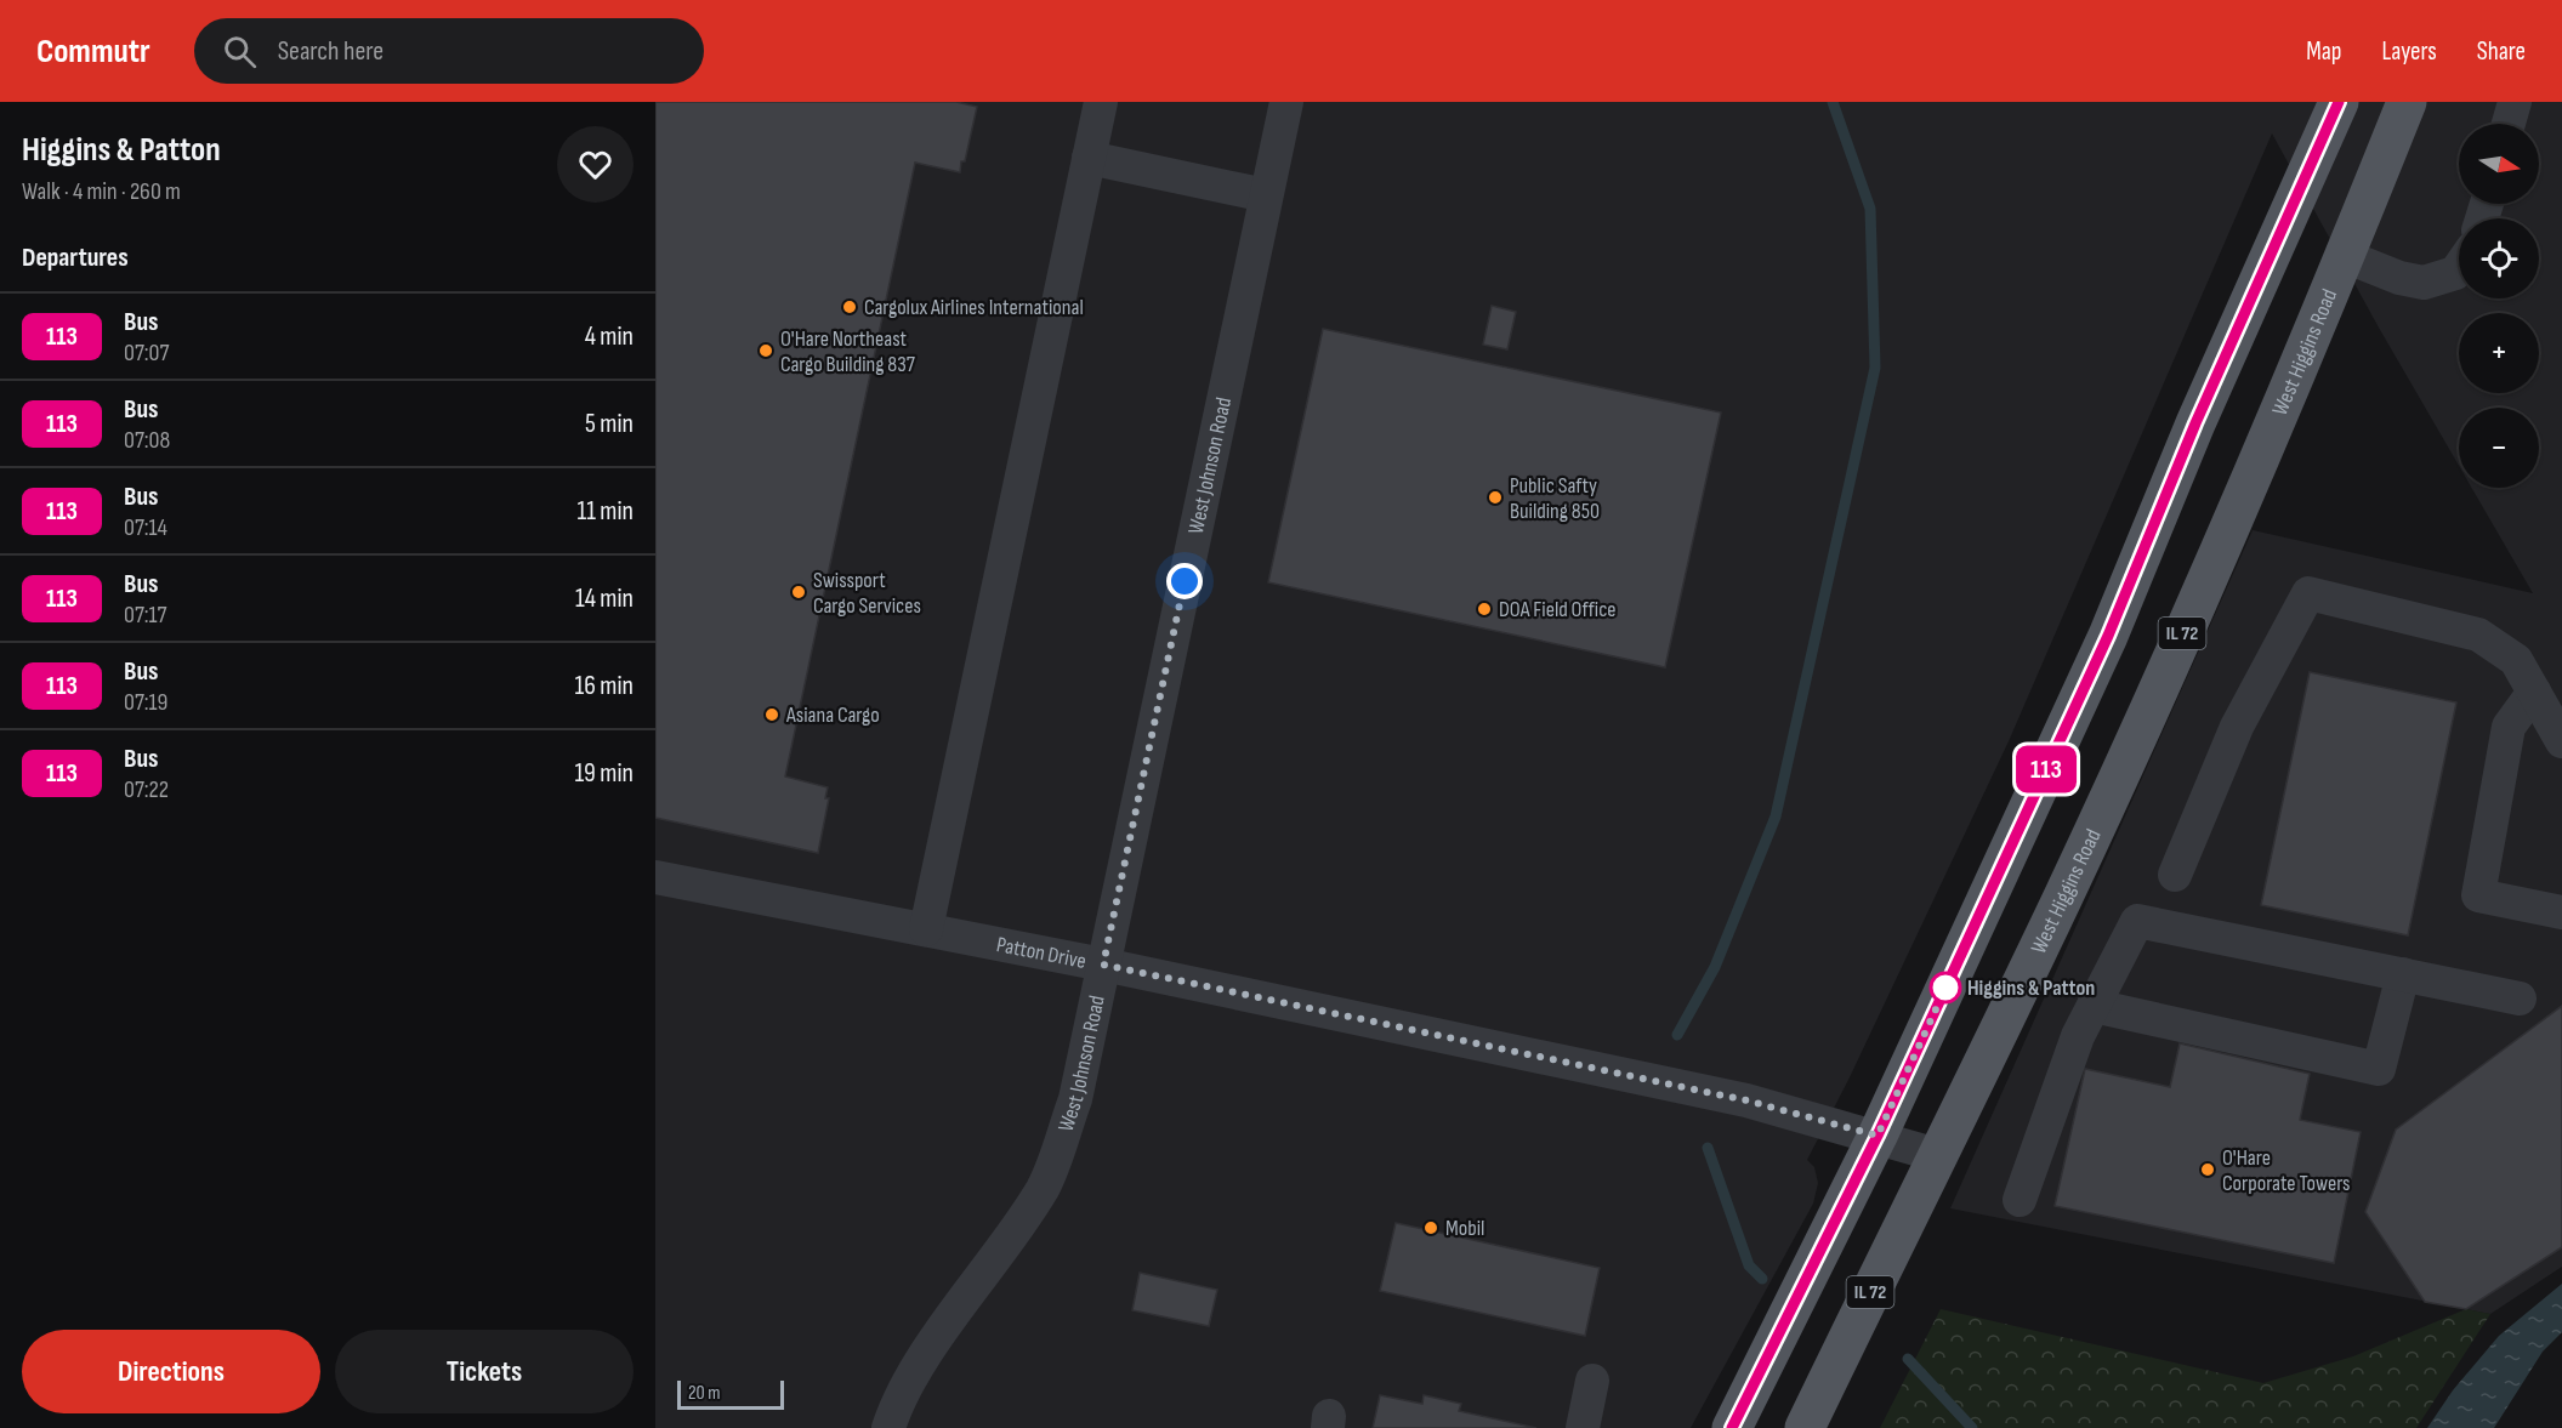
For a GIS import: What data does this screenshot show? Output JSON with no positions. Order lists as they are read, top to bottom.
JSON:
{
  "streets": {
    "main road": ["West Higgins Road", "IL 72"],
    "street": ["West Johnson Road", "Patton Drive"]
  },
  "crossings": [
    ["West Higgins Road", "Patton Drive"],
    ["West Johnson Road", "Patton Drive"]
  ],
  "places": [
    "Cargolux Airlines International",
    "O'Hare Northeast Cargo Building 837",
    "Public Safty Building 850",
    "Swissport Cargo Services",
    "DOA Field Office",
    "Asiana Cargo",
    "Higgins & Patton",
    "O'Hare Corporate Towers",
    "Mobil"
  ],
  "lines": ["bus line 113"],
  "scale_bar": "20 m",
  "north": "right",
  "page": {
    "header": "Commutr",
    "search": "Search here",
    "nav": ["Map", "Layers", "Share"],
    "heading": [
      ["Higgins & Patton", "Walk · 4 min · 260 m"],
      "Departures"
    ],
    "on_map": "113",
    "map_buttons": ["+", "−"],
    "list": [
      {
        "mark": "113",
        "name": "Bus",
        "note": "07:07",
        "value": "4 min"
      },
      {
        "mark": "113",
        "name": "Bus",
        "note": "07:08",
        "value": "5 min"
      },
      {
        "mark": "113",
        "name": "Bus",
        "note": "07:14",
        "value": "11 min"
      },
      {
        "mark": "113",
        "name": "Bus",
        "note": "07:17",
        "value": "14 min"
      },
      {
        "mark": "113",
        "name": "Bus",
        "note": "07:19",
        "value": "16 min"
      },
      {
        "mark": "113",
        "name": "Bus",
        "note": "07:22",
        "value": "19 min"
      }
    ],
    "buttons": ["Directions", "Tickets"],
    "scale": "20 m"
  }
}
